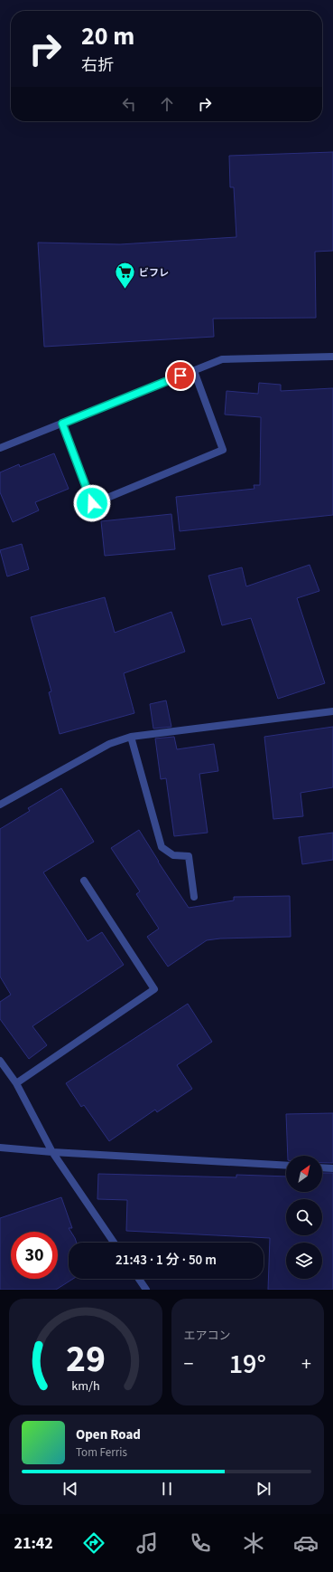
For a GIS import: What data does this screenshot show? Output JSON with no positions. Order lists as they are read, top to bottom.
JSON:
{
  "places": {
    "supermarket": ["ビフレ"]
  },
  "north": "top right",
  "page": {
    "turn": ["20 m", "右折"],
    "limit": "30",
    "trip": "21:43 · 1 分 · 50 m",
    "tile": "エアコン",
    "heat": ["−", "19°", "+"],
    "song": ["Open Road", "Tom Ferris"],
    "tabs": "21:42",
    "gauge": ["29", "km/h"]
  }
}
